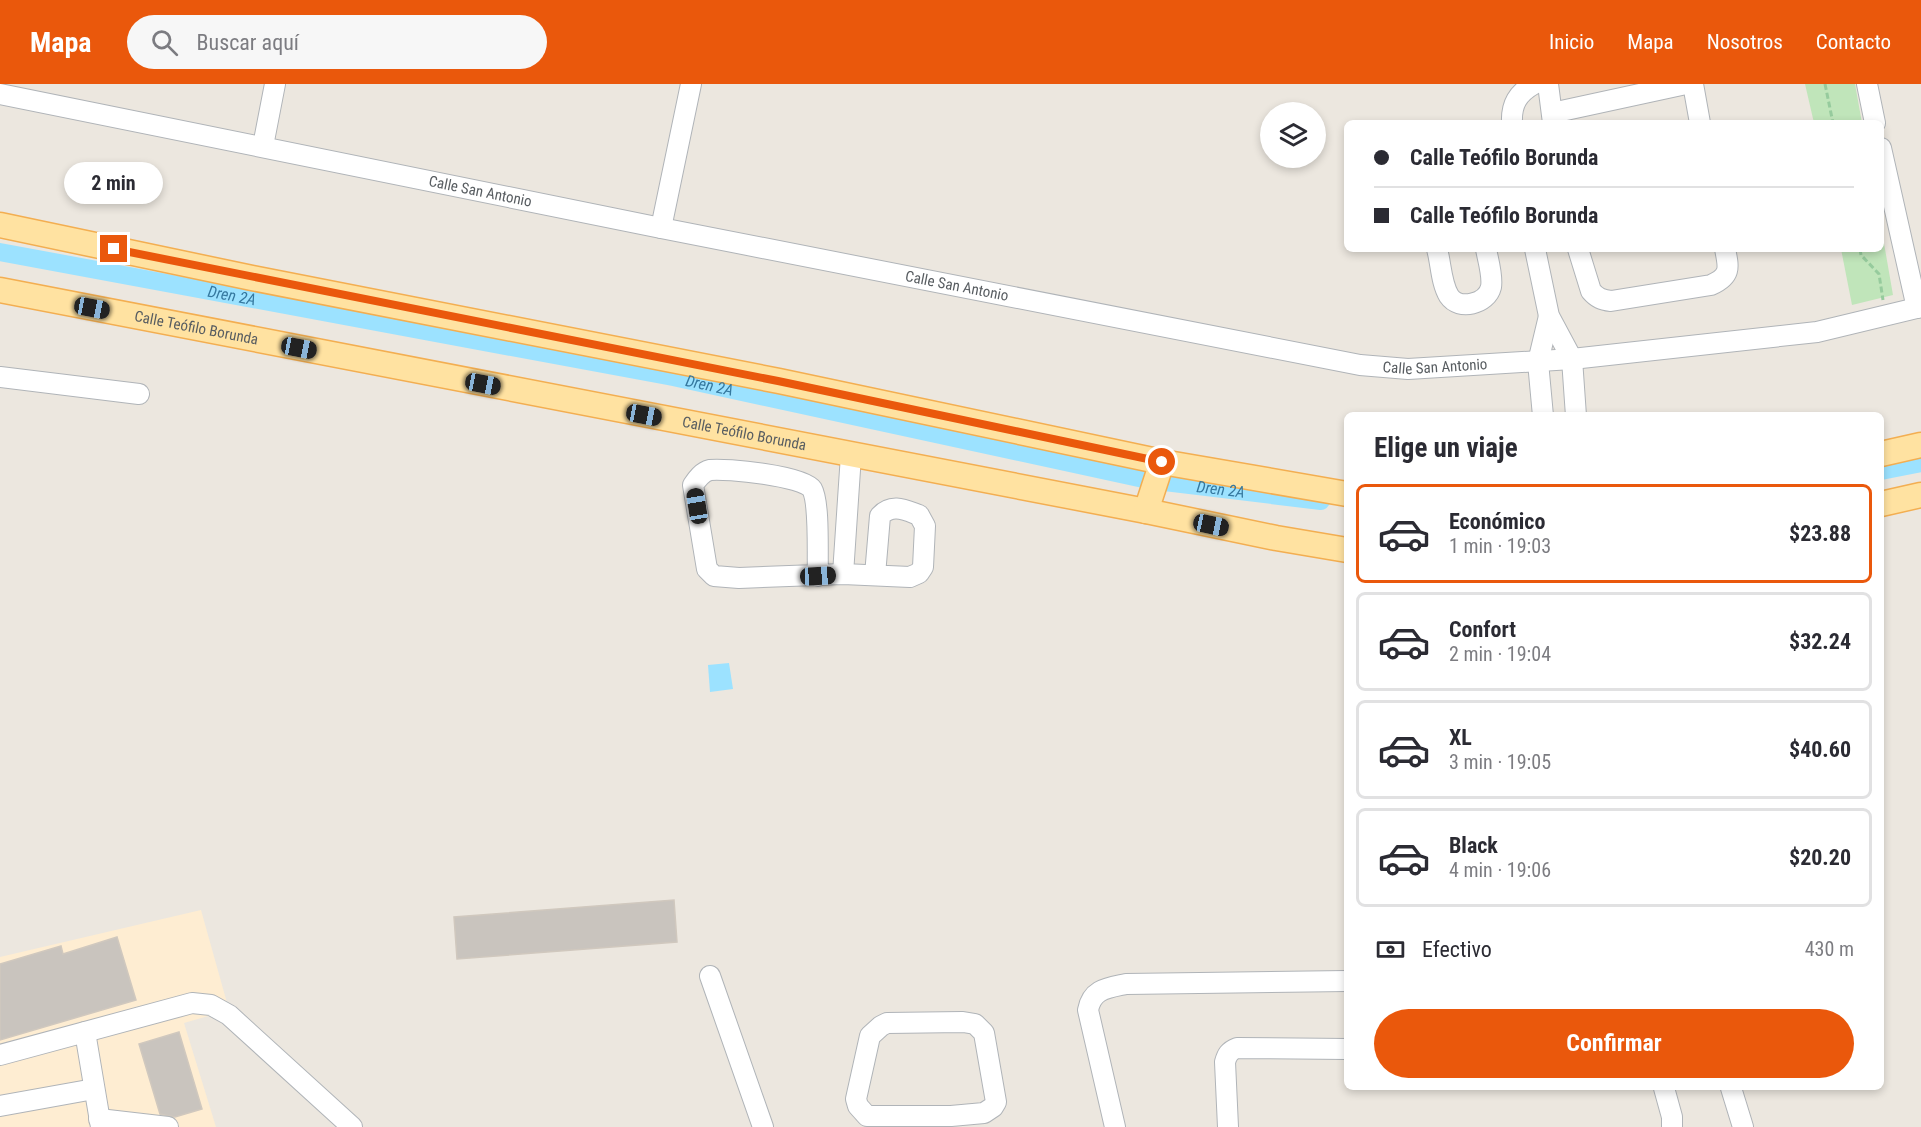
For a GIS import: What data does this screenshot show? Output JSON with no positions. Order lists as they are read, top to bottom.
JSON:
{
  "streets": {
    "main road": ["Calle Teófilo Borunda"],
    "street": ["Calle San Antonio"]
  },
  "water": ["Dren 2A"],
  "page": {
    "header": "Mapa",
    "search": "Buscar aquí",
    "nav": [
      "Inicio",
      "Mapa",
      "Nosotros",
      "Contacto"
    ],
    "banner": ["Calle Teófilo Borunda", "Calle Teófilo Borunda"],
    "bubble": "2 min",
    "heading": "Elige un viaje",
    "list": [
      {
        "name": "Económico",
        "note": "1 min · 19:03",
        "value": "$23.88"
      },
      {
        "name": "Confort",
        "note": "2 min · 19:04",
        "value": "$32.24"
      },
      {
        "name": "XL",
        "note": "3 min · 19:05",
        "value": "$40.60"
      },
      {
        "name": "Black",
        "note": "4 min · 19:06",
        "value": "$20.20"
      }
    ],
    "pay": ["Efectivo", "430 m"],
    "buttons": "Confirmar"
  }
}
